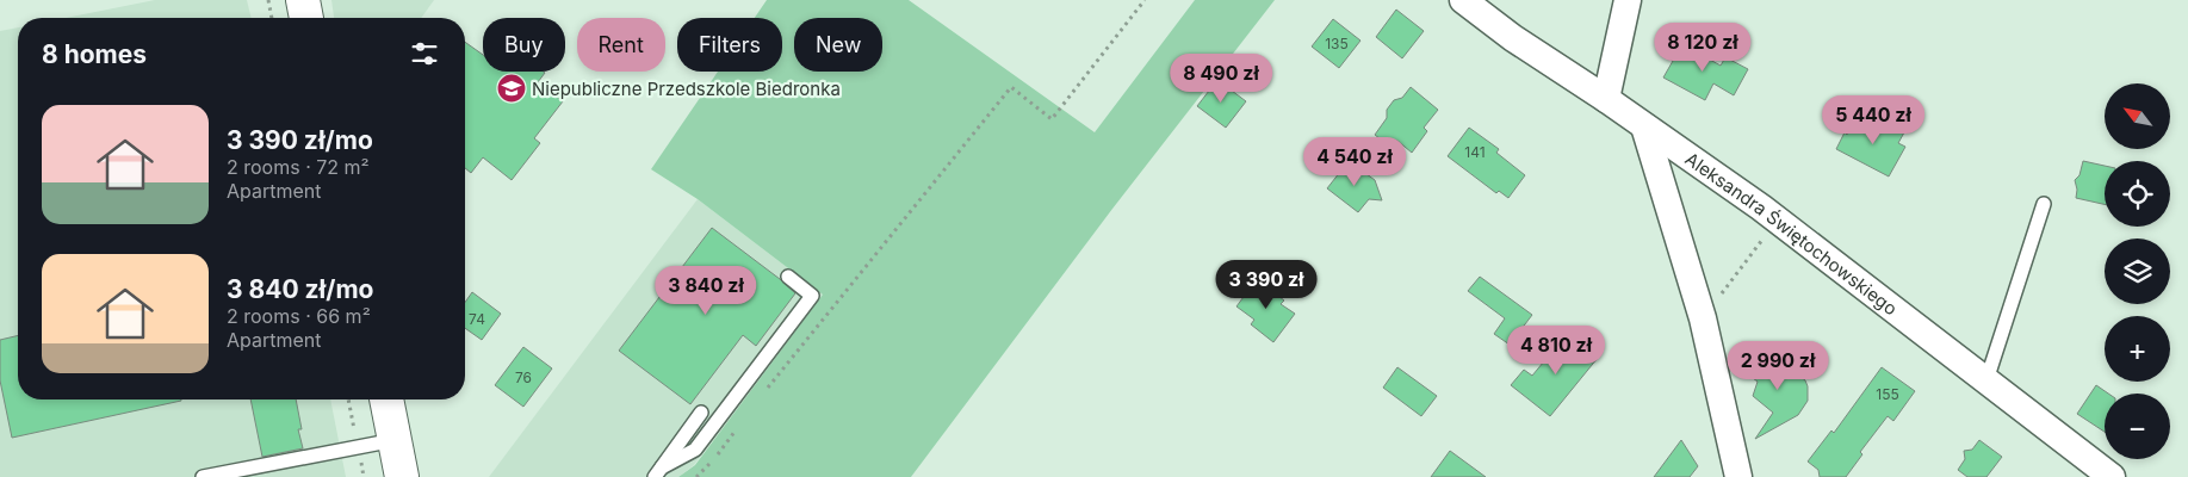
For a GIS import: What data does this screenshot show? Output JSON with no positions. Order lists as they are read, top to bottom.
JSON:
{
  "streets": {
    "street": ["Aleksandra Świętochowskiego"]
  },
  "places": {
    "school or university": ["Niepubliczne Przedszkole Biedronka"]
  },
  "house_numbers": [
    "135",
    "141",
    "74",
    "76",
    "155"
  ],
  "north": "top left",
  "page": {
    "chip": [
      "Buy",
      "Rent",
      "Filters",
      "New"
    ],
    "heading": "8 homes",
    "price": [
      "8 120 zł",
      "8 490 zł",
      "5 440 zł",
      "4 540 zł",
      "3 390 zł",
      "3 840 zł",
      "4 810 zł",
      "2 990 zł"
    ],
    "map_buttons": ["+", "−"],
    "list": [
      {
        "name": "3 390 zł/mo",
        "note": "2 rooms · 72 m² · Apartment"
      },
      {
        "name": "3 840 zł/mo",
        "note": "2 rooms · 66 m² · Apartment"
      }
    ]
  }
}
